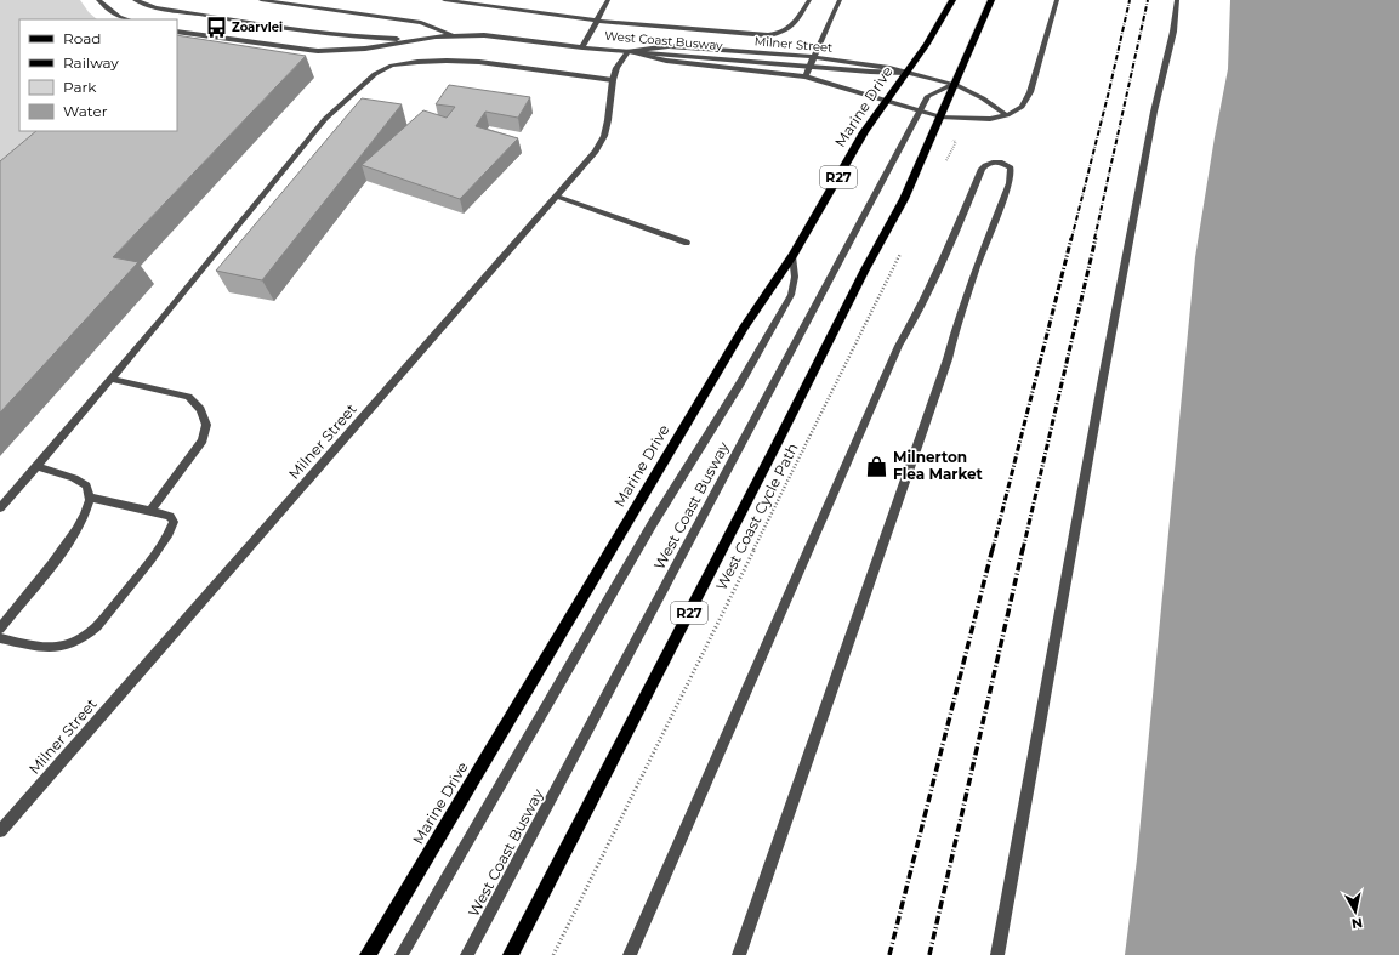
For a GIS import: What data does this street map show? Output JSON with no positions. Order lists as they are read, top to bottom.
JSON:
{
  "streets": {
    "main road": ["Marine Drive", "R27"],
    "street": ["West Coast Busway", "Milner Street"],
    "path": ["West Coast Cycle Path"]
  },
  "crossings": [
    ["West Coast Busway", "Milner Street"],
    ["West Coast Busway", "Marine Drive"],
    ["West Coast Busway", "R27"],
    ["Milner Street", "Marine Drive"],
    ["Milner Street", "R27"]
  ],
  "places": {
    "bus stop": ["Zoarvlei"],
    "shop": ["Milnerton Flea Market"]
  },
  "legend": [
    "Road",
    "Railway",
    "Park",
    "Water"
  ],
  "north": "bottom"
}
